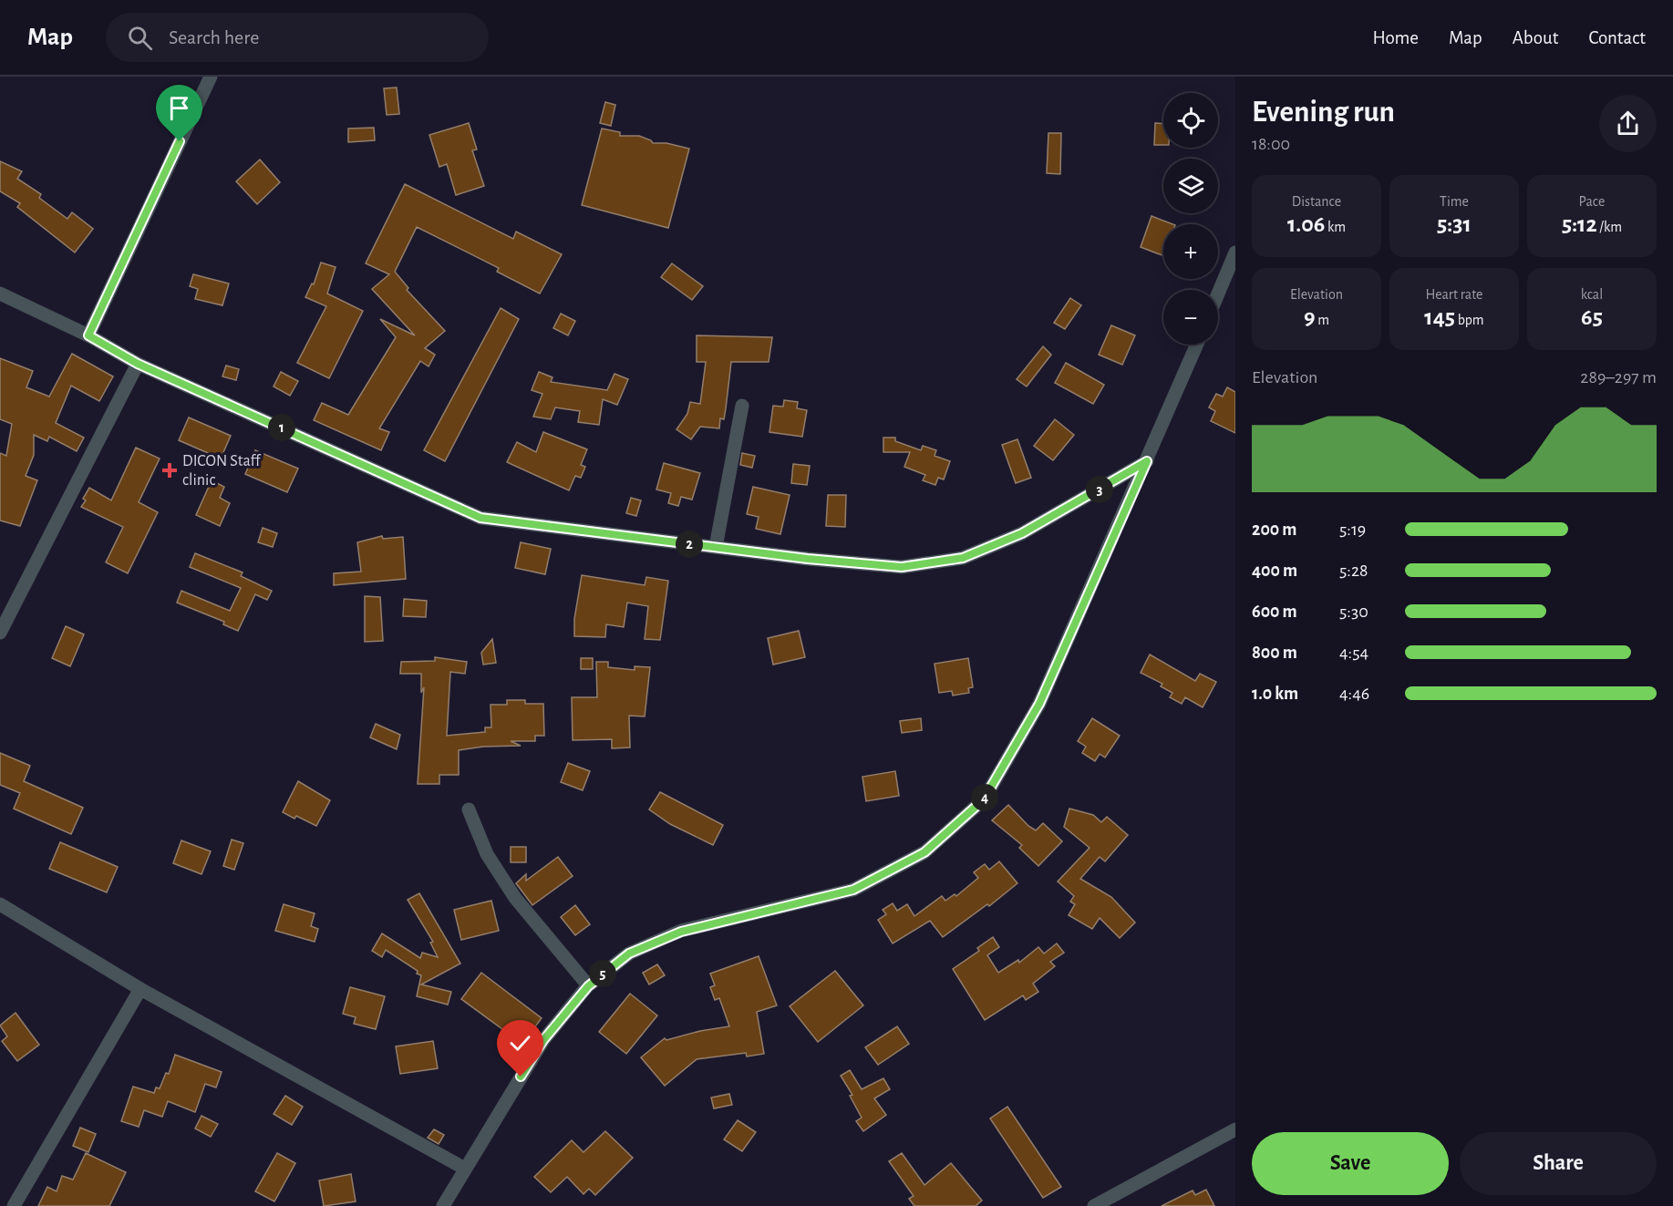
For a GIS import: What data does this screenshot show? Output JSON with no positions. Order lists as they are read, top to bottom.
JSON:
{
  "places": {
    "health": ["DICON Staff clinic"]
  },
  "page": {
    "header": "Map",
    "search": "Search here",
    "nav": [
      "Home",
      "Map",
      "About",
      "Contact"
    ],
    "heading": ["Evening run", "18:00"],
    "map_buttons": ["+", "−"],
    "stats": [
      ["Distance", "1.06 km"],
      ["Time", "5:31"],
      ["Pace", "5:12 /km"],
      ["Elevation", "9 m"],
      ["Heart rate", "145 bpm"],
      ["kcal", "65"]
    ],
    "chart": ["Elevation", "289–297 m"],
    "pins": [
      "1",
      "3",
      "2",
      "4",
      "5"
    ],
    "list": [
      {
        "name": "200 m",
        "note": "5:19"
      },
      {
        "name": "400 m",
        "note": "5:28"
      },
      {
        "name": "600 m",
        "note": "5:30"
      },
      {
        "name": "800 m",
        "note": "4:54"
      },
      {
        "name": "1.0 km",
        "note": "4:46"
      }
    ],
    "buttons": ["Save", "Share"]
  }
}
